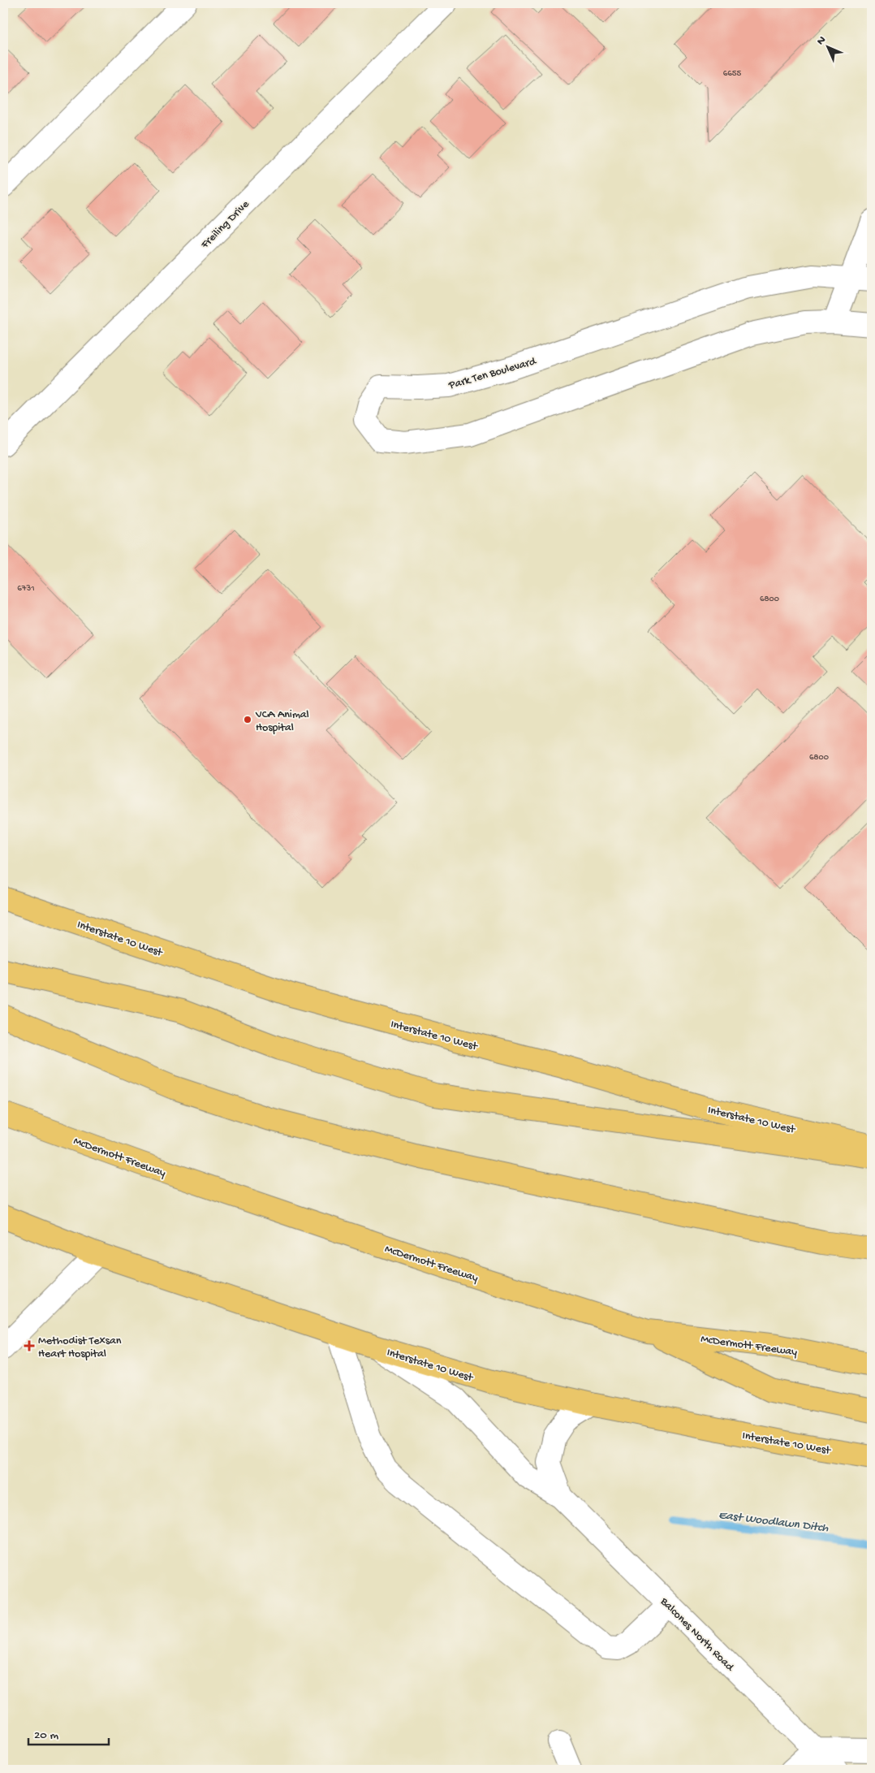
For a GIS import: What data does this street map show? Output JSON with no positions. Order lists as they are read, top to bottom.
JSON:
{
  "streets": {
    "main road": ["Interstate 10 West", "McDermott Freeway"],
    "street": ["Freiling Drive", "Park Ten Boulevard", "Balcones North Road"]
  },
  "crossings": [
    ["Interstate 10 West", "Balcones North Road"]
  ],
  "water": ["East Woodlawn Ditch"],
  "places": {
    "other": ["VCA Animal Hospital"],
    "health": ["Methodist Texsan Heart Hospital"]
  },
  "house_numbers": [
    "6655",
    "6731",
    "6800",
    "6800"
  ],
  "scale_bar": "20 m",
  "north": "top left"
}
